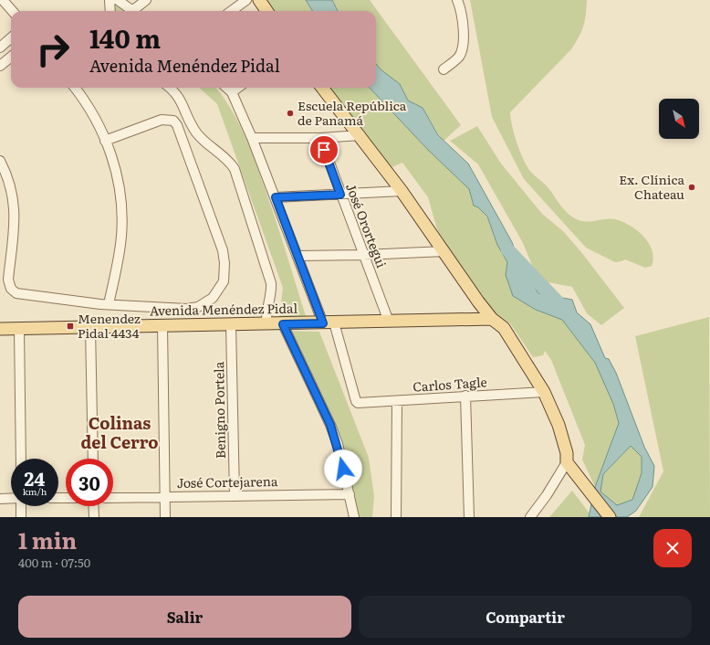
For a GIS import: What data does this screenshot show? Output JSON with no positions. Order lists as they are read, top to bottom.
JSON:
{
  "streets": {
    "main road": ["Avenida Menéndez Pidal"],
    "street": [
      "José Orortegui",
      "Carlos Tagle",
      "Benigno Portela",
      "José Cortejarena"
    ]
  },
  "crossings": [
    ["José Orortegui", "Avenida Menéndez Pidal"],
    ["Avenida Menéndez Pidal", "Carlos Tagle"],
    ["Avenida Menéndez Pidal", "Benigno Portela"],
    ["Benigno Portela", "José Cortejarena"]
  ],
  "districts": ["Colinas del Cerro"],
  "places": {
    "other": ["Escuela República de Panamá", "Ex. Clínica Chateau"],
    "transit": ["Menendez Pidal 4434"]
  },
  "north": "bottom right",
  "page": {
    "turn": ["140 m", "Avenida Menéndez Pidal"],
    "speed": "24 km/h",
    "limit": "30",
    "heading": ["1 min", "400 m · 07:50"],
    "buttons": ["Salir", "Compartir"]
  }
}
